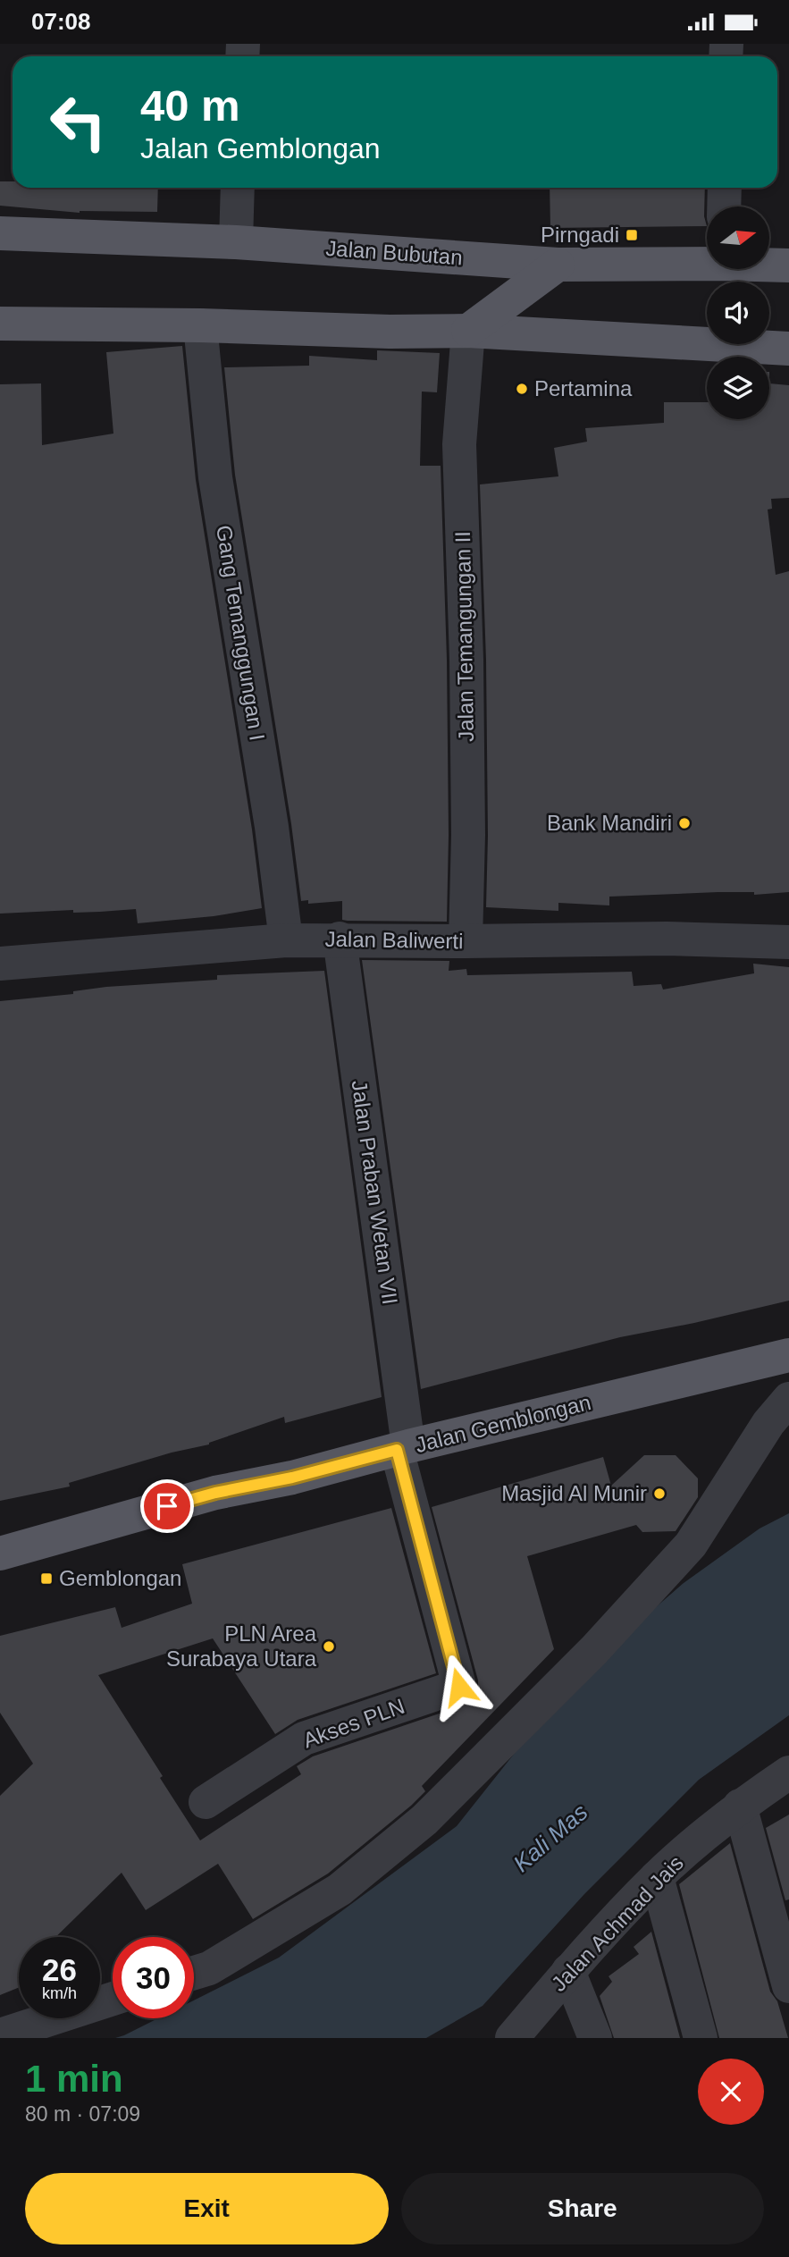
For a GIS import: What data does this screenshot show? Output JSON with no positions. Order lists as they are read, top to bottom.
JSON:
{
  "streets": {
    "main road": ["Jalan Bubutan", "Jalan Gemblongan"],
    "street": [
      "Gang Temanggungan I",
      "Jalan Temangungan II",
      "Jalan Baliwerti",
      "Jalan Praban Wetan VII",
      "Akses PLN",
      "Jalan Achmad Jais"
    ]
  },
  "crossings": [
    ["Gang Temanggungan I", "Jalan Baliwerti"],
    ["Jalan Temangungan II", "Jalan Baliwerti"],
    ["Jalan Baliwerti", "Jalan Praban Wetan VII"],
    ["Jalan Praban Wetan VII", "Jalan Gemblongan"],
    ["Jalan Praban Wetan VII", "Akses PLN"],
    ["Jalan Gemblongan", "Akses PLN"]
  ],
  "water": ["Kali Mas"],
  "places": {
    "transit": ["Pirngadi", "Gemblongan"],
    "other": [
      "Pertamina",
      "Bank Mandiri",
      "Masjid Al Munir",
      "PLN Area Surabaya Utara"
    ]
  },
  "north": "right",
  "page": {
    "status": "07:08",
    "turn": ["40 m", "Jalan Gemblongan"],
    "speed": "26 km/h",
    "limit": "30",
    "heading": ["1 min", "80 m · 07:09"],
    "buttons": ["Exit", "Share"]
  }
}
